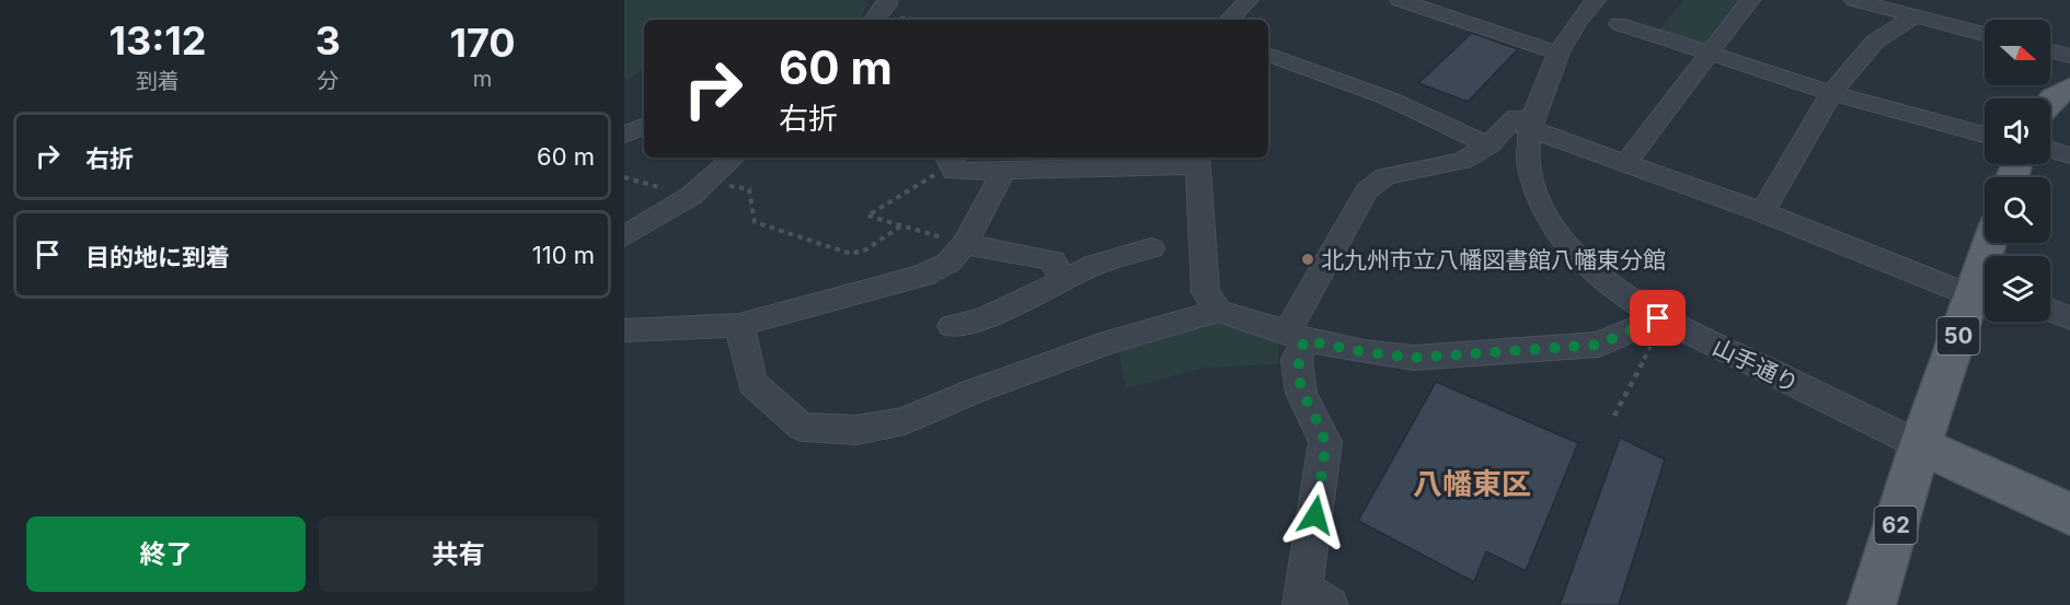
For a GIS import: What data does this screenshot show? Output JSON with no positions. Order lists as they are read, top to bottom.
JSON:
{
  "streets": {
    "main road": ["50", "62"],
    "street": ["山手通り"]
  },
  "crossings": [
    ["50", "山手通り"],
    ["50", "62"],
    ["山手通り", "62"]
  ],
  "districts": ["八幡東区"],
  "places": ["北九州市立八幡図書館八幡東分館"],
  "north": "right",
  "page": {
    "eta": [
      "13:12",
      "到着",
      "3",
      "分",
      "170",
      "m"
    ],
    "turn": ["60 m", "右折"],
    "list": [
      {
        "name": "右折",
        "value": "60 m"
      },
      {
        "name": "目的地に到着",
        "value": "110 m"
      }
    ],
    "buttons": ["終了", "共有"]
  }
}
